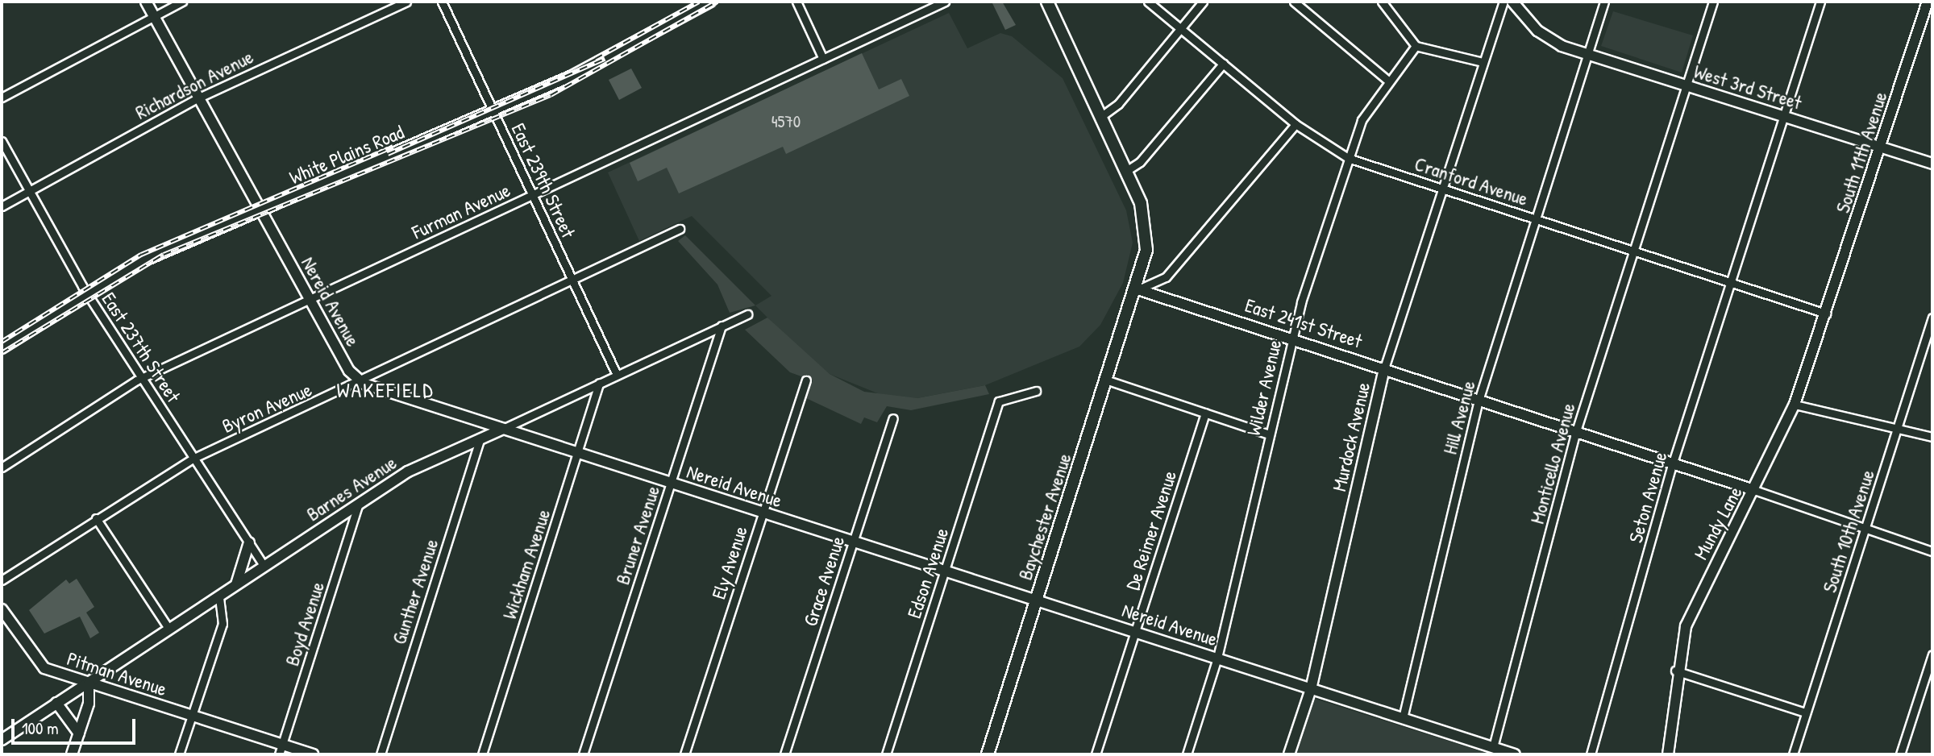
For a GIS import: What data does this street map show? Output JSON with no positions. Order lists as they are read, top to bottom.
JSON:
{
  "streets": {
    "main road": ["Baychester Avenue"],
    "street": [
      "Richardson Avenue",
      "West 3rd Street",
      "South 11th Avenue",
      "White Plains Road",
      "East 239th Street",
      "Cranford Avenue",
      "Furman Avenue",
      "Nereid Avenue",
      "East 241st Street",
      "East 237th Street",
      "Wilder Avenue",
      "Byron Avenue",
      "Hill Avenue",
      "Murdock Avenue",
      "Monticello Avenue",
      "Barnes Avenue",
      "Seton Avenue",
      "Mundy Lane",
      "De Reimer Avenue",
      "South 10th Avenue",
      "Bruner Avenue",
      "Ely Avenue",
      "Wickham Avenue",
      "Edson Avenue",
      "Grace Avenue",
      "Gunther Avenue",
      "Boyd Avenue",
      "Pitman Avenue"
    ]
  },
  "crossings": [
    ["Richardson Avenue", "Nereid Avenue"],
    ["Richardson Avenue", "East 237th Street"],
    ["West 3rd Street", "South 11th Avenue"],
    ["West 3rd Street", "Hill Avenue"],
    ["West 3rd Street", "Monticello Avenue"],
    ["West 3rd Street", "Seton Avenue"],
    ["South 11th Avenue", "Cranford Avenue"],
    ["South 11th Avenue", "Mundy Lane"],
    ["White Plains Road", "East 239th Street"],
    ["White Plains Road", "Nereid Avenue"],
    ["White Plains Road", "East 237th Street"],
    ["East 239th Street", "Furman Avenue"],
    ["East 239th Street", "Byron Avenue"],
    ["East 239th Street", "Barnes Avenue"],
    ["Cranford Avenue", "Wilder Avenue"],
    ["Cranford Avenue", "Hill Avenue"],
    ["Cranford Avenue", "Murdock Avenue"],
    ["Cranford Avenue", "Monticello Avenue"],
    ["Cranford Avenue", "Seton Avenue"],
    ["Cranford Avenue", "Mundy Lane"],
    ["Furman Avenue", "Nereid Avenue"],
    ["Furman Avenue", "East 237th Street"],
    ["Nereid Avenue", "Wilder Avenue"],
    ["Nereid Avenue", "Byron Avenue"],
    ["Nereid Avenue", "Hill Avenue"],
    ["Nereid Avenue", "Murdock Avenue"],
    ["Nereid Avenue", "Monticello Avenue"],
    ["Nereid Avenue", "Barnes Avenue"],
    ["Nereid Avenue", "Baychester Avenue"],
    ["Nereid Avenue", "De Reimer Avenue"],
    ["Nereid Avenue", "Bruner Avenue"],
    ["Nereid Avenue", "Ely Avenue"],
    ["Nereid Avenue", "Wickham Avenue"],
    ["Nereid Avenue", "Edson Avenue"],
    ["Nereid Avenue", "Grace Avenue"],
    ["East 241st Street", "Wilder Avenue"],
    ["East 241st Street", "Hill Avenue"],
    ["East 241st Street", "Murdock Avenue"],
    ["East 241st Street", "Monticello Avenue"],
    ["East 241st Street", "Seton Avenue"],
    ["East 241st Street", "Baychester Avenue"],
    ["East 241st Street", "Mundy Lane"],
    ["East 237th Street", "Byron Avenue"],
    ["East 237th Street", "Barnes Avenue"],
    ["Barnes Avenue", "Bruner Avenue"],
    ["Barnes Avenue", "Wickham Avenue"],
    ["Barnes Avenue", "Gunther Avenue"],
    ["Barnes Avenue", "Boyd Avenue"],
    ["Barnes Avenue", "Pitman Avenue"],
    ["Boyd Avenue", "Pitman Avenue"]
  ],
  "districts": ["WAKEFIELD"],
  "house_numbers": ["4570"],
  "scale_bar": "100 m"
}
